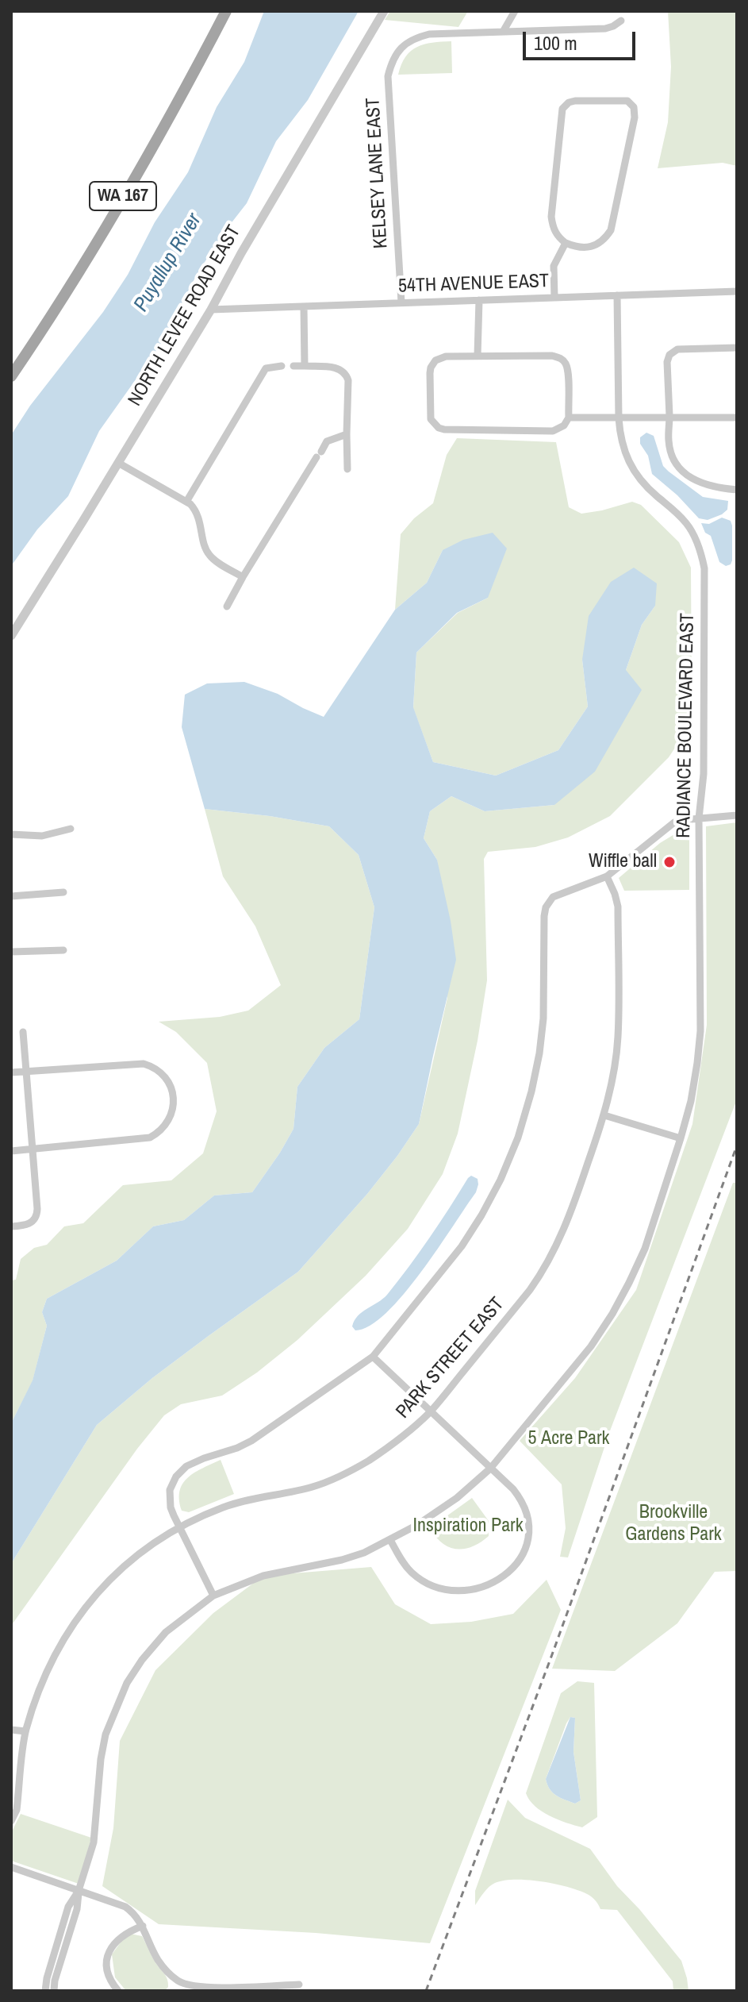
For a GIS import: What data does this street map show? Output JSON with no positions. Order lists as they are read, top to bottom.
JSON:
{
  "streets": {
    "main road": ["WA 167"],
    "street": [
      "KELSEY LANE EAST",
      "54TH AVENUE EAST",
      "NORTH LEVEE ROAD EAST",
      "RADIANCE BOULEVARD EAST",
      "PARK STREET EAST"
    ]
  },
  "crossings": [
    ["KELSEY LANE EAST", "54TH AVENUE EAST"],
    ["54TH AVENUE EAST", "NORTH LEVEE ROAD EAST"],
    ["54TH AVENUE EAST", "RADIANCE BOULEVARD EAST"]
  ],
  "water": ["Puyallup River"],
  "parks": ["5 Acre Park", "Brookville Gardens Park", "Inspiration Park"],
  "places": ["Wiffle ball"],
  "scale_bar": "100 m"
}
